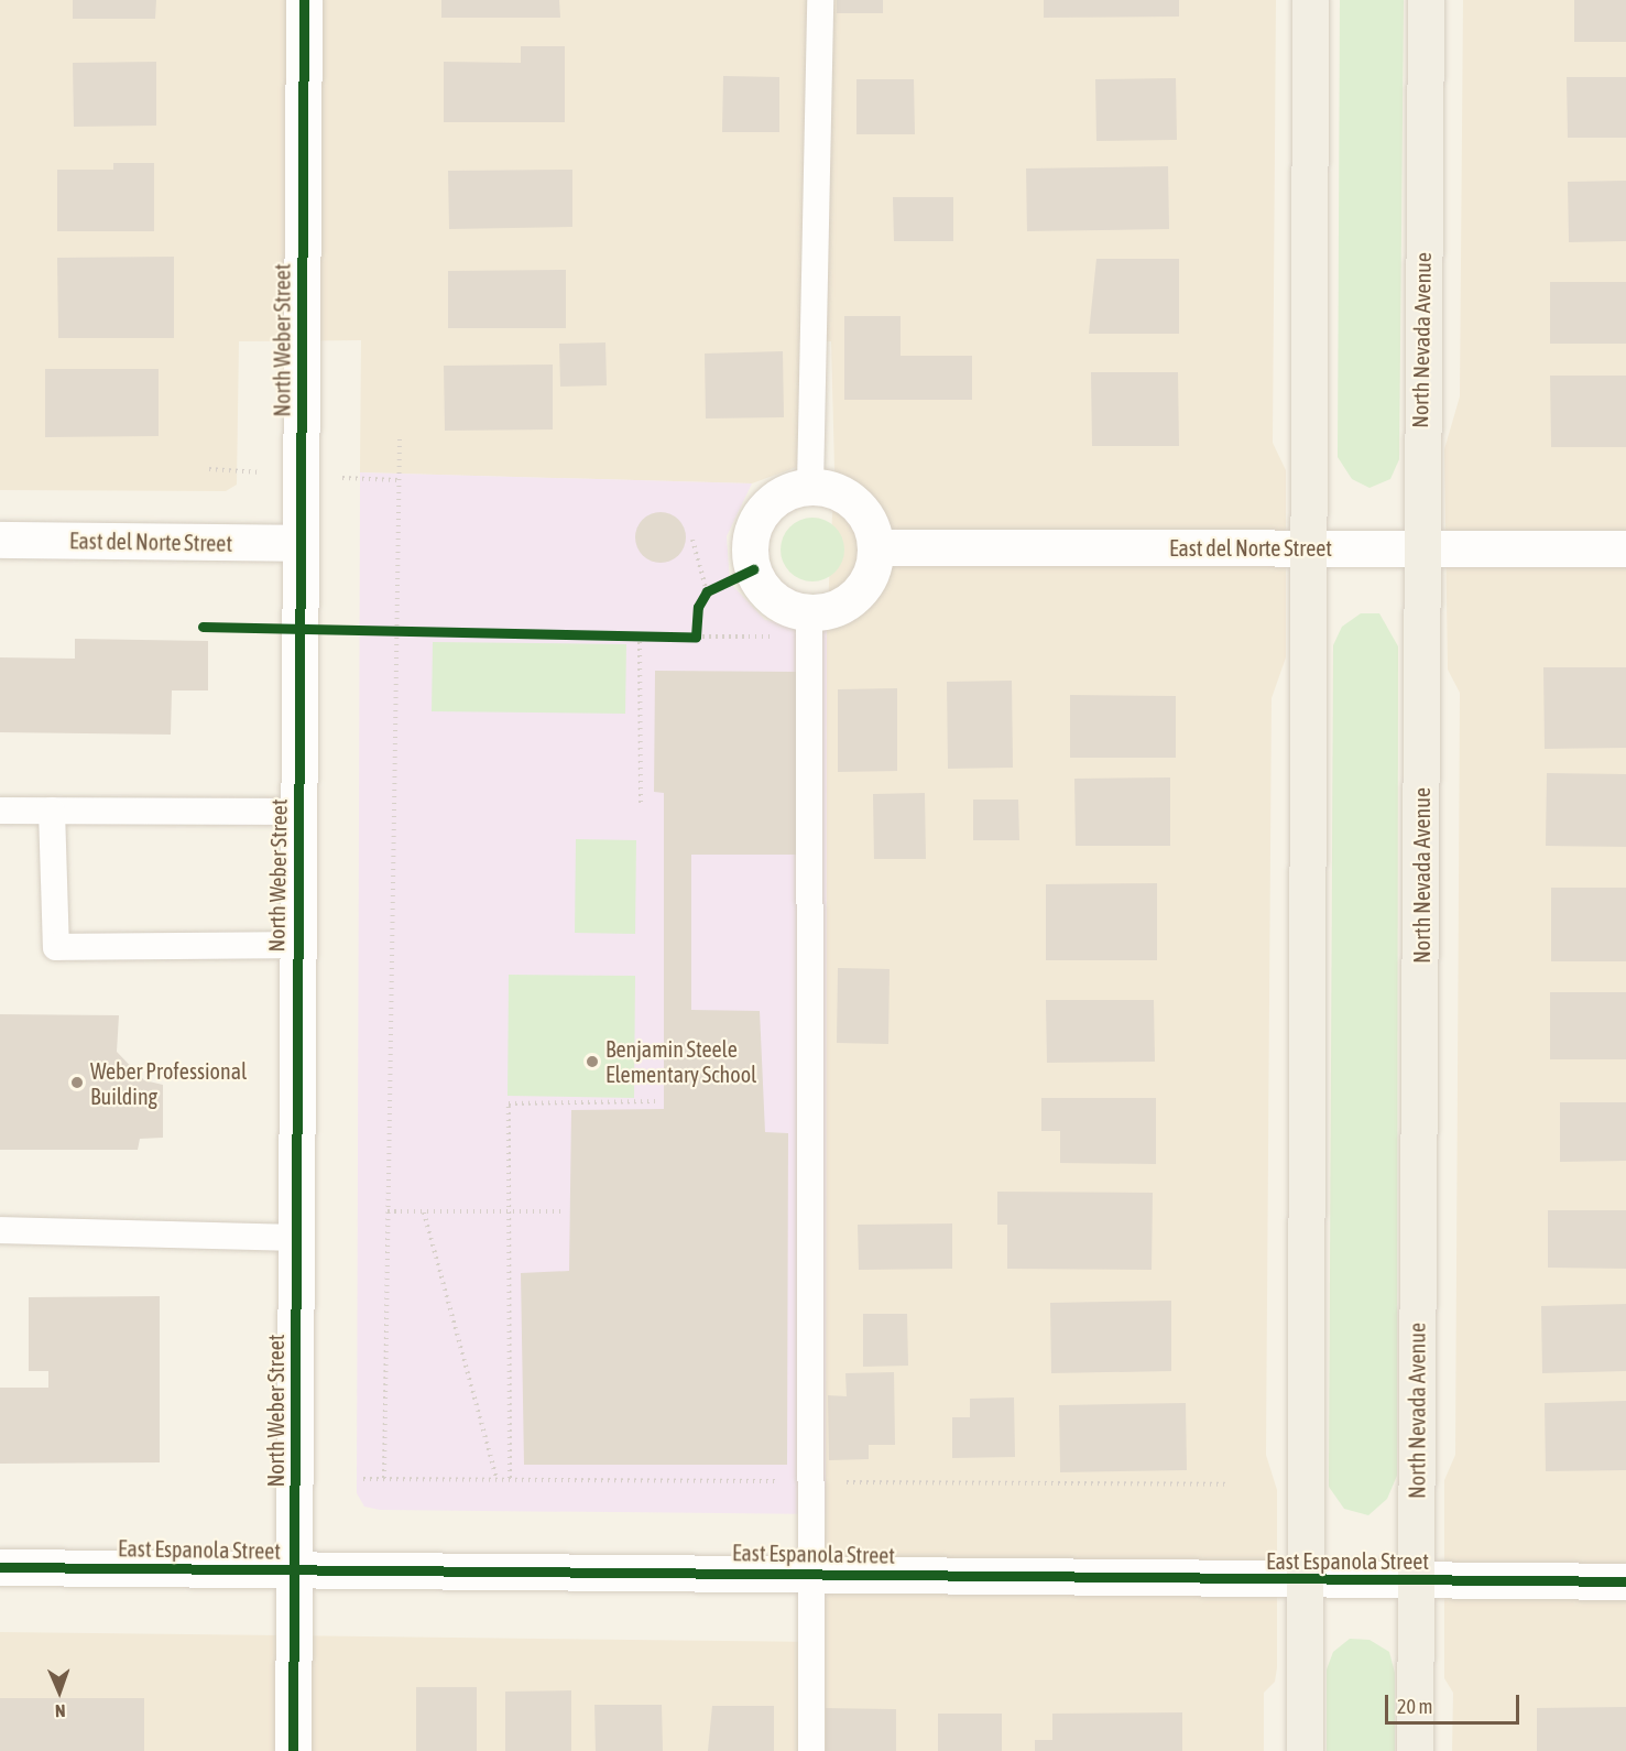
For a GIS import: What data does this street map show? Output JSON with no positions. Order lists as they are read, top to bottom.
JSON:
{
  "streets": {
    "main road": ["North Nevada Avenue"],
    "street": ["North Weber Street", "East del Norte Street", "East Espanola Street"]
  },
  "crossings": [
    ["North Weber Street", "East del Norte Street"],
    ["North Weber Street", "East Espanola Street"],
    ["North Nevada Avenue", "East del Norte Street"],
    ["North Nevada Avenue", "East Espanola Street"]
  ],
  "places": ["Benjamin Steele Elementary School", "Weber Professional Building"],
  "scale_bar": "20 m",
  "north": "bottom"
}
